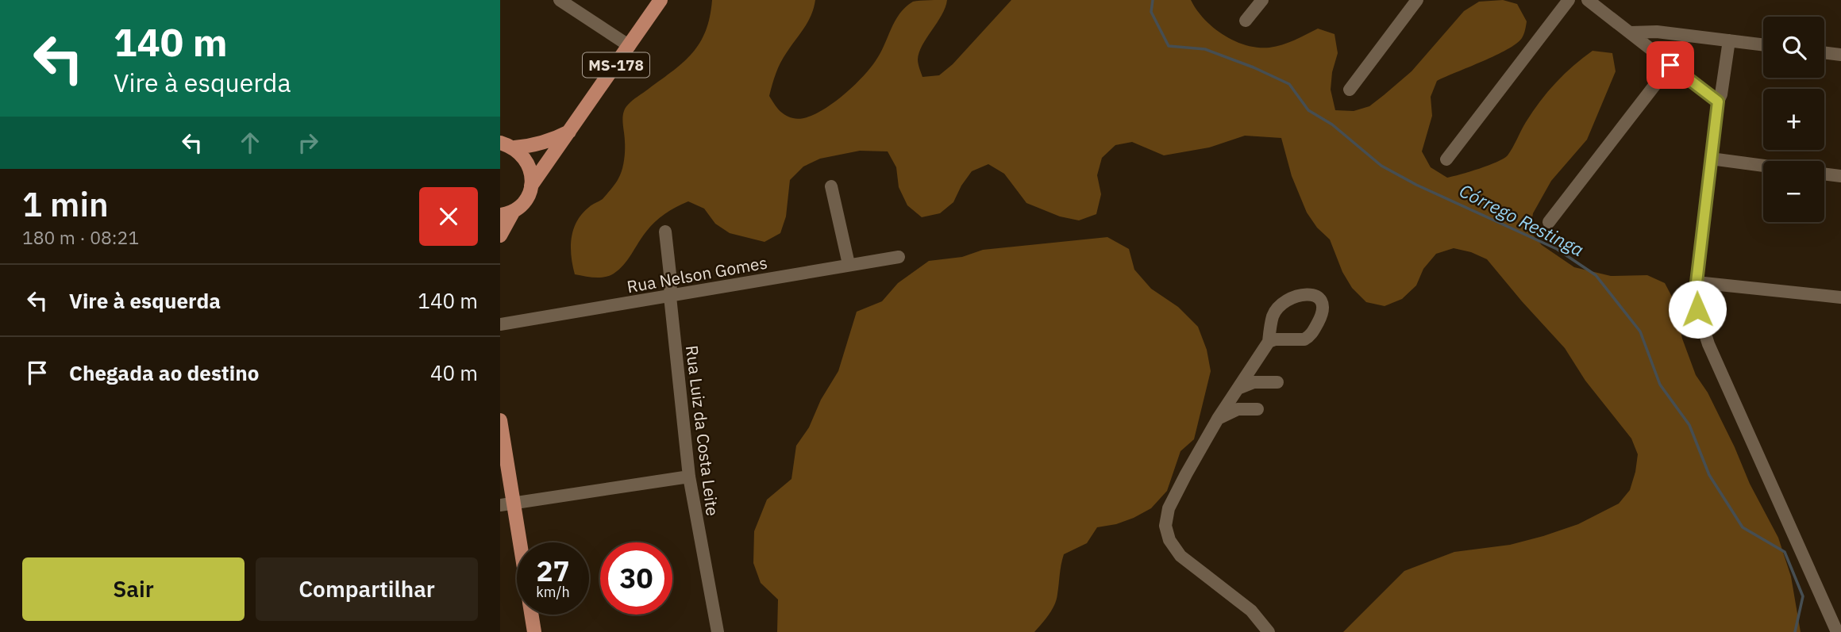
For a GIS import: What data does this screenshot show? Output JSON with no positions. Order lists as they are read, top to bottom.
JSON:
{
  "streets": {
    "main road": ["MS-178"],
    "street": ["Rua Nelson Gomes", "Rua Luiz da Costa Leite"]
  },
  "crossings": [
    ["Rua Nelson Gomes", "Rua Luiz da Costa Leite"]
  ],
  "water": ["Córrego Restinga"],
  "page": {
    "turn": ["140 m", "Vire à esquerda"],
    "map_buttons": ["+", "−"],
    "heading": ["1 min", "180 m · 08:21"],
    "list": [
      {
        "name": "Vire à esquerda",
        "value": "140 m"
      },
      {
        "name": "Chegada ao destino",
        "value": "40 m"
      }
    ],
    "speed": "27 km/h",
    "limit": "30",
    "buttons": ["Sair", "Compartilhar"]
  }
}
